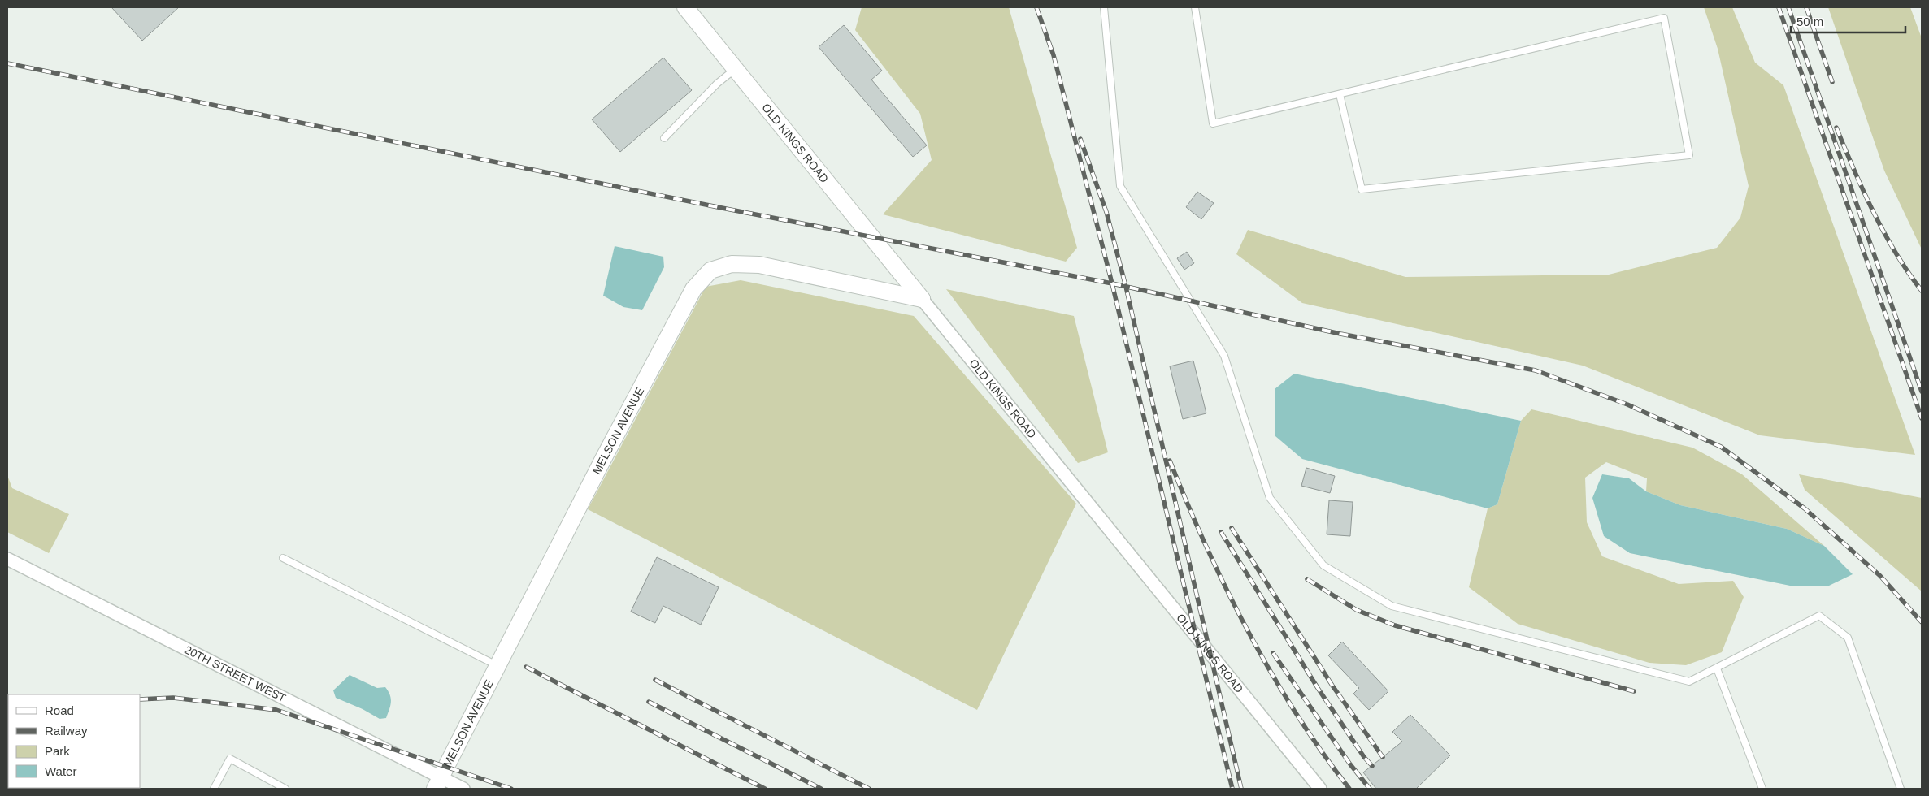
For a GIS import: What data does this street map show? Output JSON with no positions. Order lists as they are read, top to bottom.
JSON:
{
  "streets": {
    "street": ["OLD KINGS ROAD", "MELSON AVENUE", "20TH STREET WEST"]
  },
  "crossings": [
    ["OLD KINGS ROAD", "MELSON AVENUE"],
    ["MELSON AVENUE", "20TH STREET WEST"]
  ],
  "legend": [
    "Road",
    "Railway",
    "Park",
    "Water"
  ],
  "scale_bar": "50 m"
}
